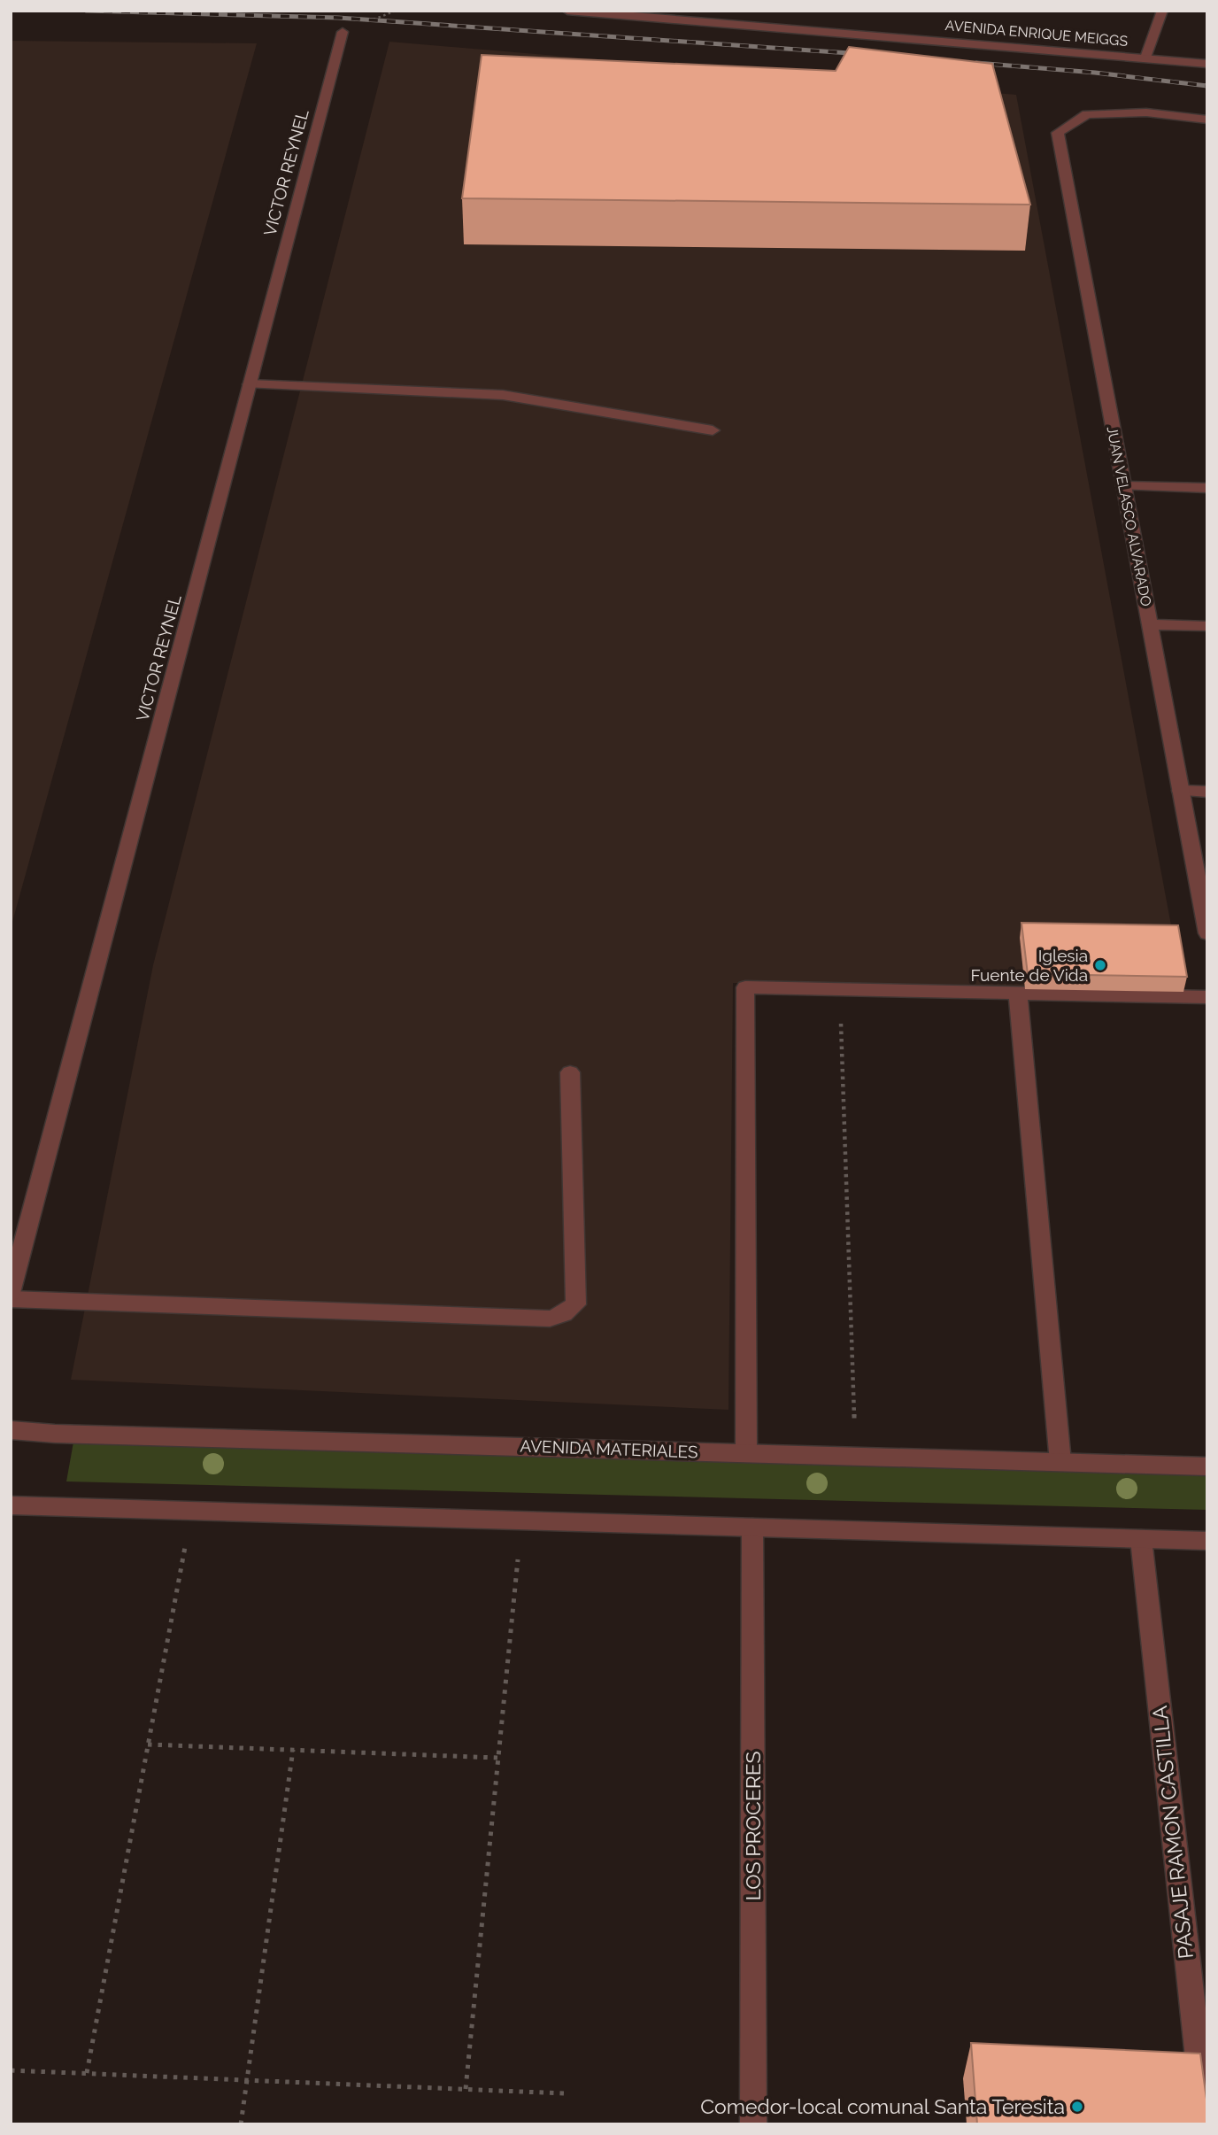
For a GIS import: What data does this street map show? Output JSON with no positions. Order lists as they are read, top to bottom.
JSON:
{
  "streets": {
    "street": [
      "AVENIDA ENRIQUE MEIGGS",
      "VICTOR REYNEL",
      "JUAN VELASCO ALVARADO",
      "AVENIDA MATERIALES",
      "LOS PROCERES",
      "PASAJE RAMON CASTILLA"
    ]
  },
  "places": ["Iglesia Fuente de Vida", "Comedor-local comunal Santa Teresita"]
}
